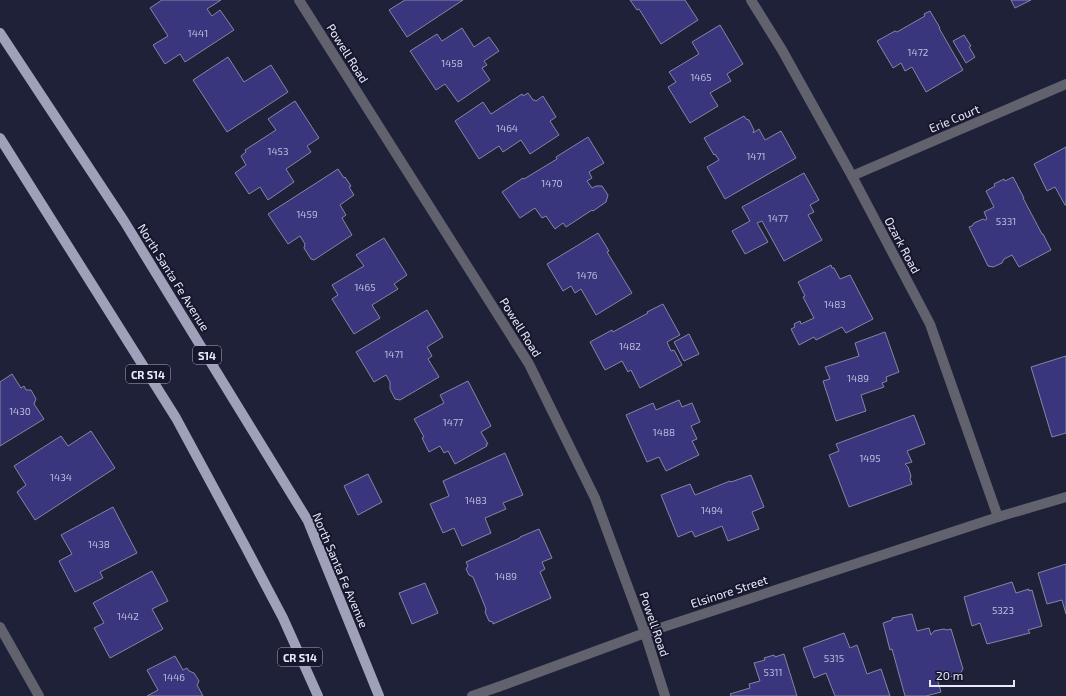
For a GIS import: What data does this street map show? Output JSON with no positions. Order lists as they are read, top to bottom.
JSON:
{
  "streets": {
    "main road": ["North Santa Fe Avenue", "S14", "CR S14"],
    "street": [
      "Powell Road",
      "Erie Court",
      "Ozark Road",
      "Elsinore Street"
    ]
  },
  "crossings": [
    ["Powell Road", "Elsinore Street"],
    ["Erie Court", "Ozark Road"],
    ["Ozark Road", "Elsinore Street"]
  ],
  "house_numbers": [
    "1441",
    "1472",
    "1458",
    "1465",
    "1464",
    "1453",
    "1471",
    "1470",
    "1459",
    "1477",
    "5331",
    "1476",
    "1465",
    "1483",
    "1482",
    "1471",
    "1489",
    "1430",
    "1477",
    "1488",
    "1495",
    "1434",
    "1483",
    "1494",
    "1438",
    "1489",
    "5323",
    "1442",
    "5315",
    "5311",
    "1446"
  ],
  "scale_bar": "20 m"
}
